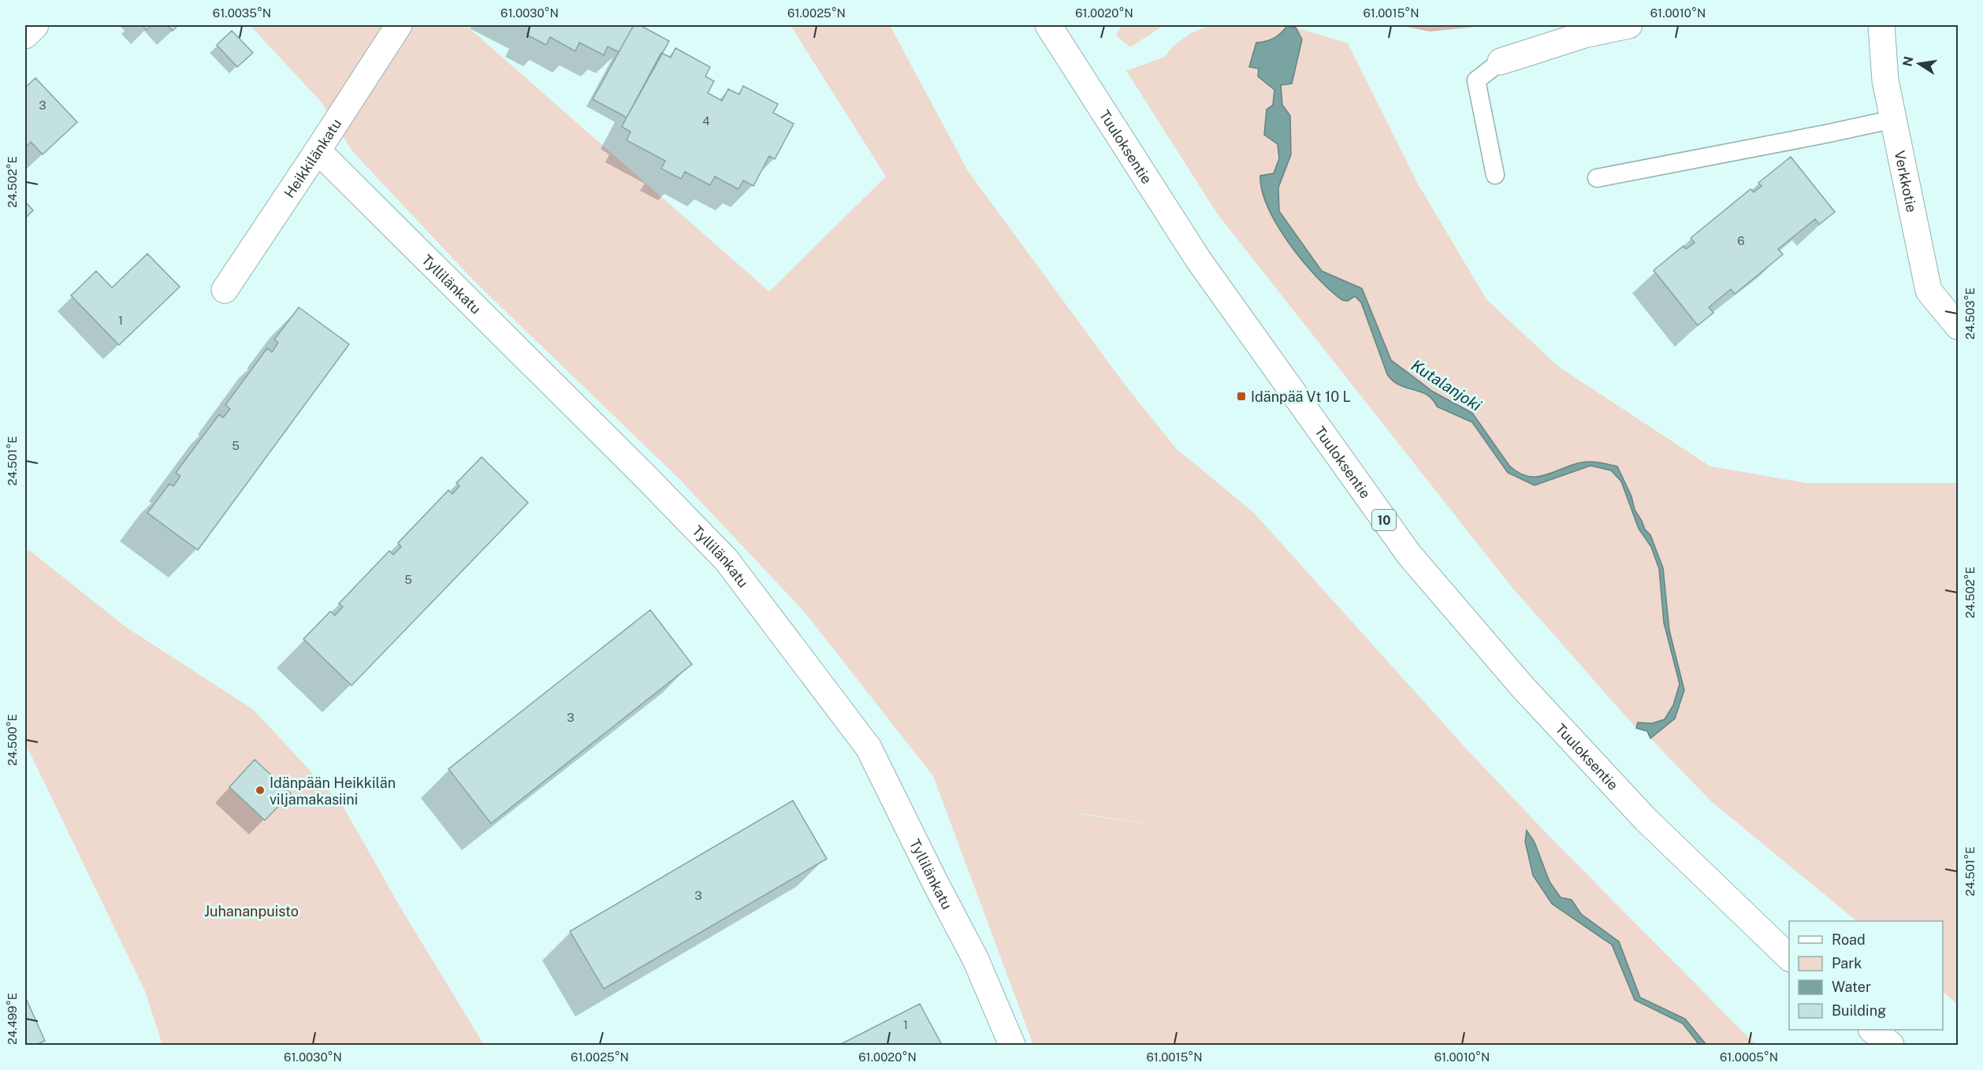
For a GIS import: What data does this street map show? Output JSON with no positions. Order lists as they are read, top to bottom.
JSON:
{
  "streets": {
    "main road": [
      "Tuuloksentie",
      "Heikkilänkatu",
      "Verkkotie",
      "Tyllilänkatu",
      "10"
    ]
  },
  "crossings": [
    ["Heikkilänkatu", "Tyllilänkatu"]
  ],
  "water": ["Kutalanjoki"],
  "parks": ["Juhananpuisto"],
  "places": {
    "transit": ["Idänpää Vt 10 L"],
    "other": ["Idänpään Heikkilän viljamakasiini"]
  },
  "house_numbers": [
    "3",
    "4",
    "6",
    "1",
    "5",
    "5",
    "3",
    "3",
    "1"
  ],
  "legend": [
    "Road",
    "Park",
    "Water",
    "Building"
  ],
  "north": "left",
  "coordinates": [
    "61.0035°N",
    "61.0030°N",
    "61.0025°N",
    "61.0020°N",
    "61.0015°N",
    "61.0010°N",
    "24.502°E",
    "24.503°E",
    "24.501°E",
    "24.500°E",
    "24.499°E",
    "61.0005°N"
  ]
}
